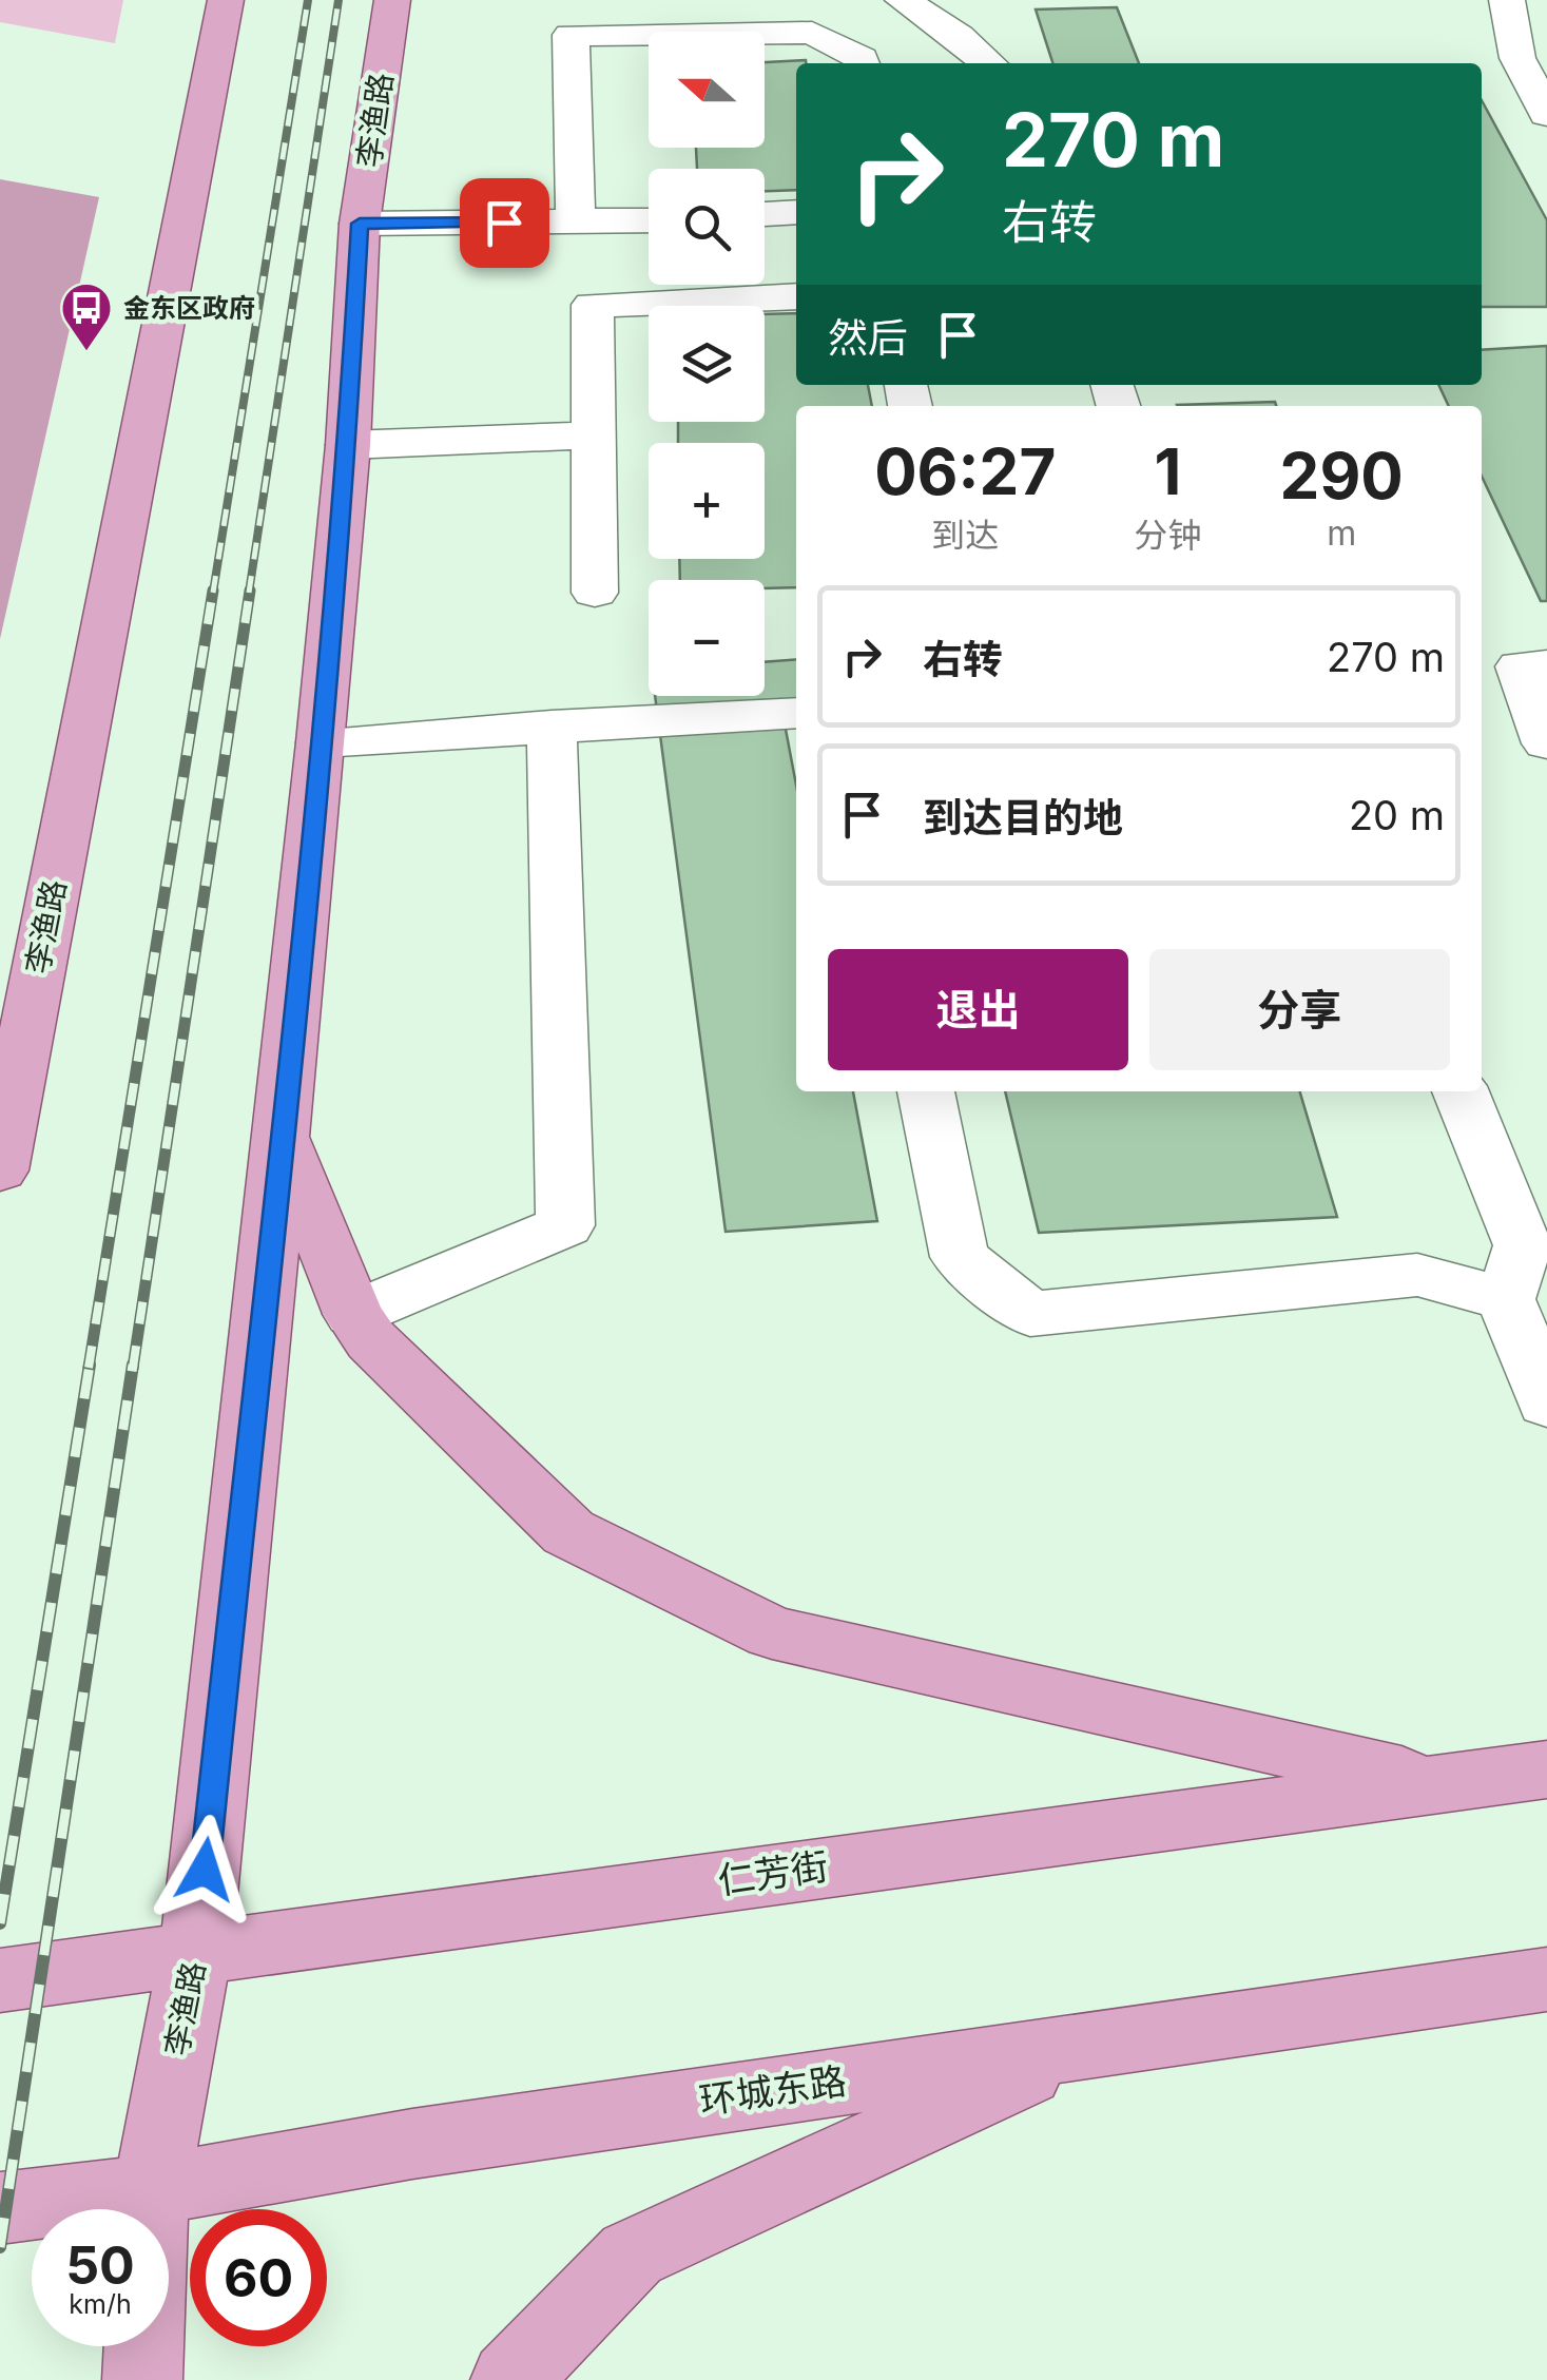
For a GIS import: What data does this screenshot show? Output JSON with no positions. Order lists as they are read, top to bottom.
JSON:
{
  "streets": {
    "main road": ["李渔路", "仁芳街", "环城东路"]
  },
  "crossings": [
    ["李渔路", "仁芳街"],
    ["李渔路", "环城东路"]
  ],
  "places": {
    "bus stop": ["金东区政府"]
  },
  "north": "left",
  "page": {
    "map_buttons": ["+", "−"],
    "turn": ["270 m", "右转"],
    "then": "然后",
    "eta": [
      "06:27",
      "到达",
      "1",
      "分钟",
      "290",
      "m"
    ],
    "list": [
      {
        "name": "右转",
        "value": "270 m"
      },
      {
        "name": "到达目的地",
        "value": "20 m"
      }
    ],
    "buttons": ["退出", "分享"],
    "speed": "50 km/h",
    "limit": "60"
  }
}
